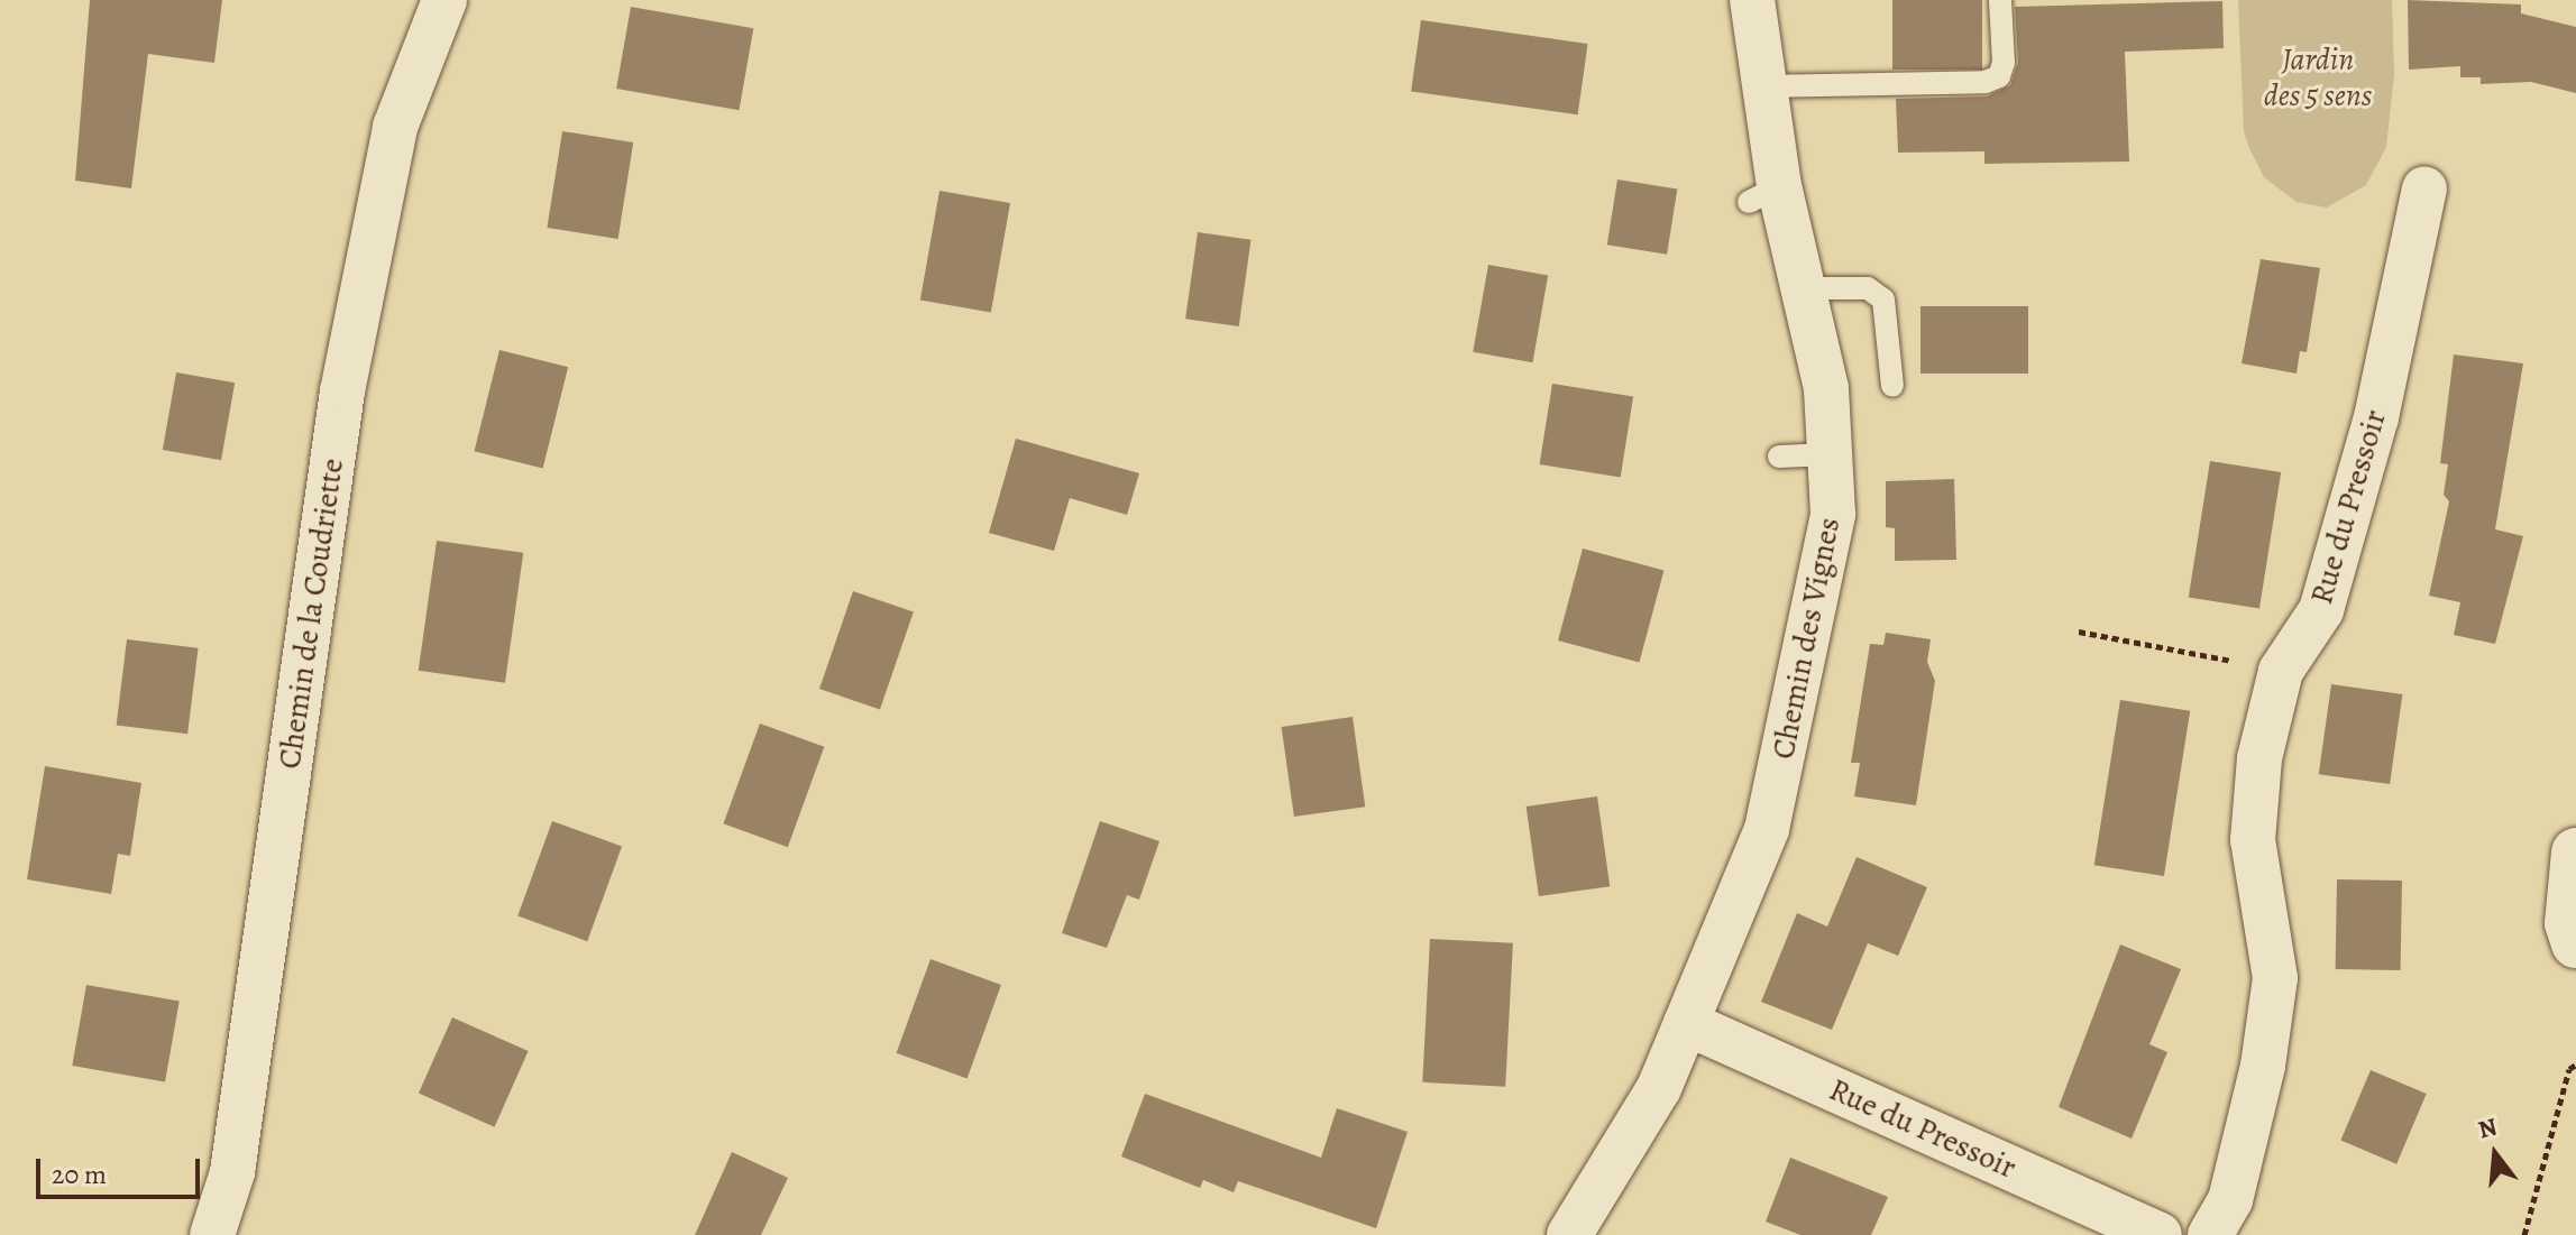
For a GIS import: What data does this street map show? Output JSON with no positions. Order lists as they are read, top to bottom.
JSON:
{
  "streets": {
    "street": ["Rue du Pressoir", "Chemin de la Coudriette", "Chemin des Vignes"]
  },
  "crossings": [
    ["Rue du Pressoir", "Chemin des Vignes"]
  ],
  "parks": ["Jardin des 5 sens"],
  "scale_bar": "20 m",
  "north": "top"
}
